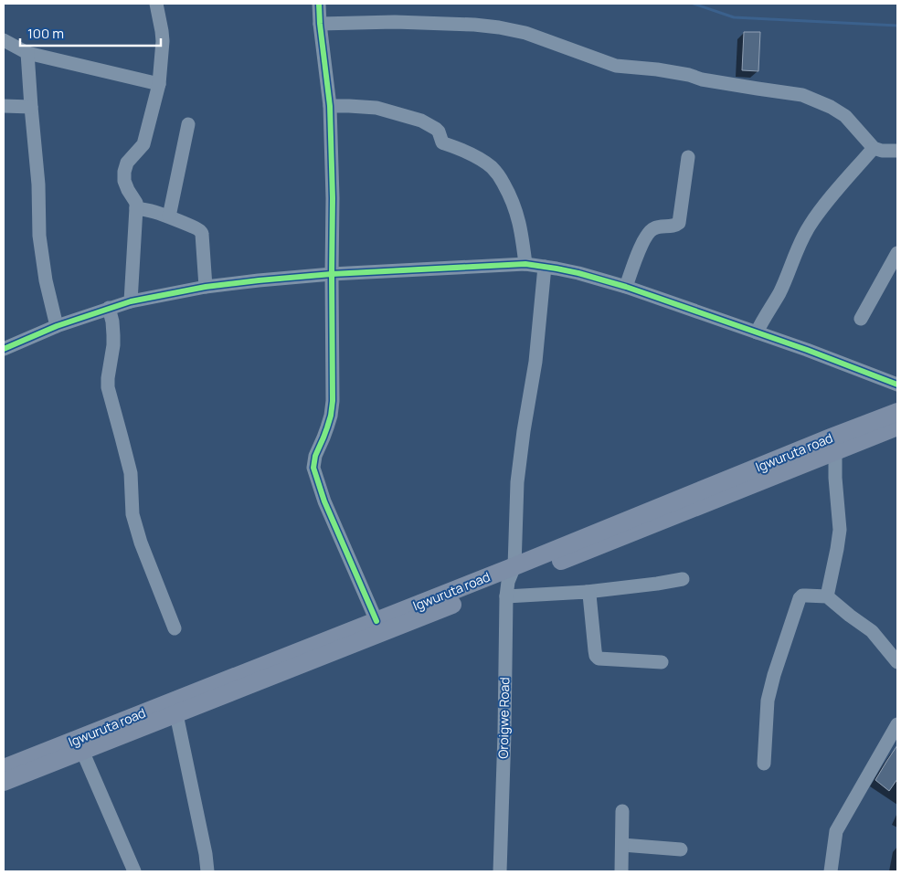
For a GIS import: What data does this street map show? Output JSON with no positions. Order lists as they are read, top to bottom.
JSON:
{
  "streets": {
    "main road": ["Igwuruta road"],
    "street": ["Oroigwe Road"]
  },
  "crossings": [
    ["Igwuruta road", "Oroigwe Road"]
  ],
  "scale_bar": "100 m"
}
